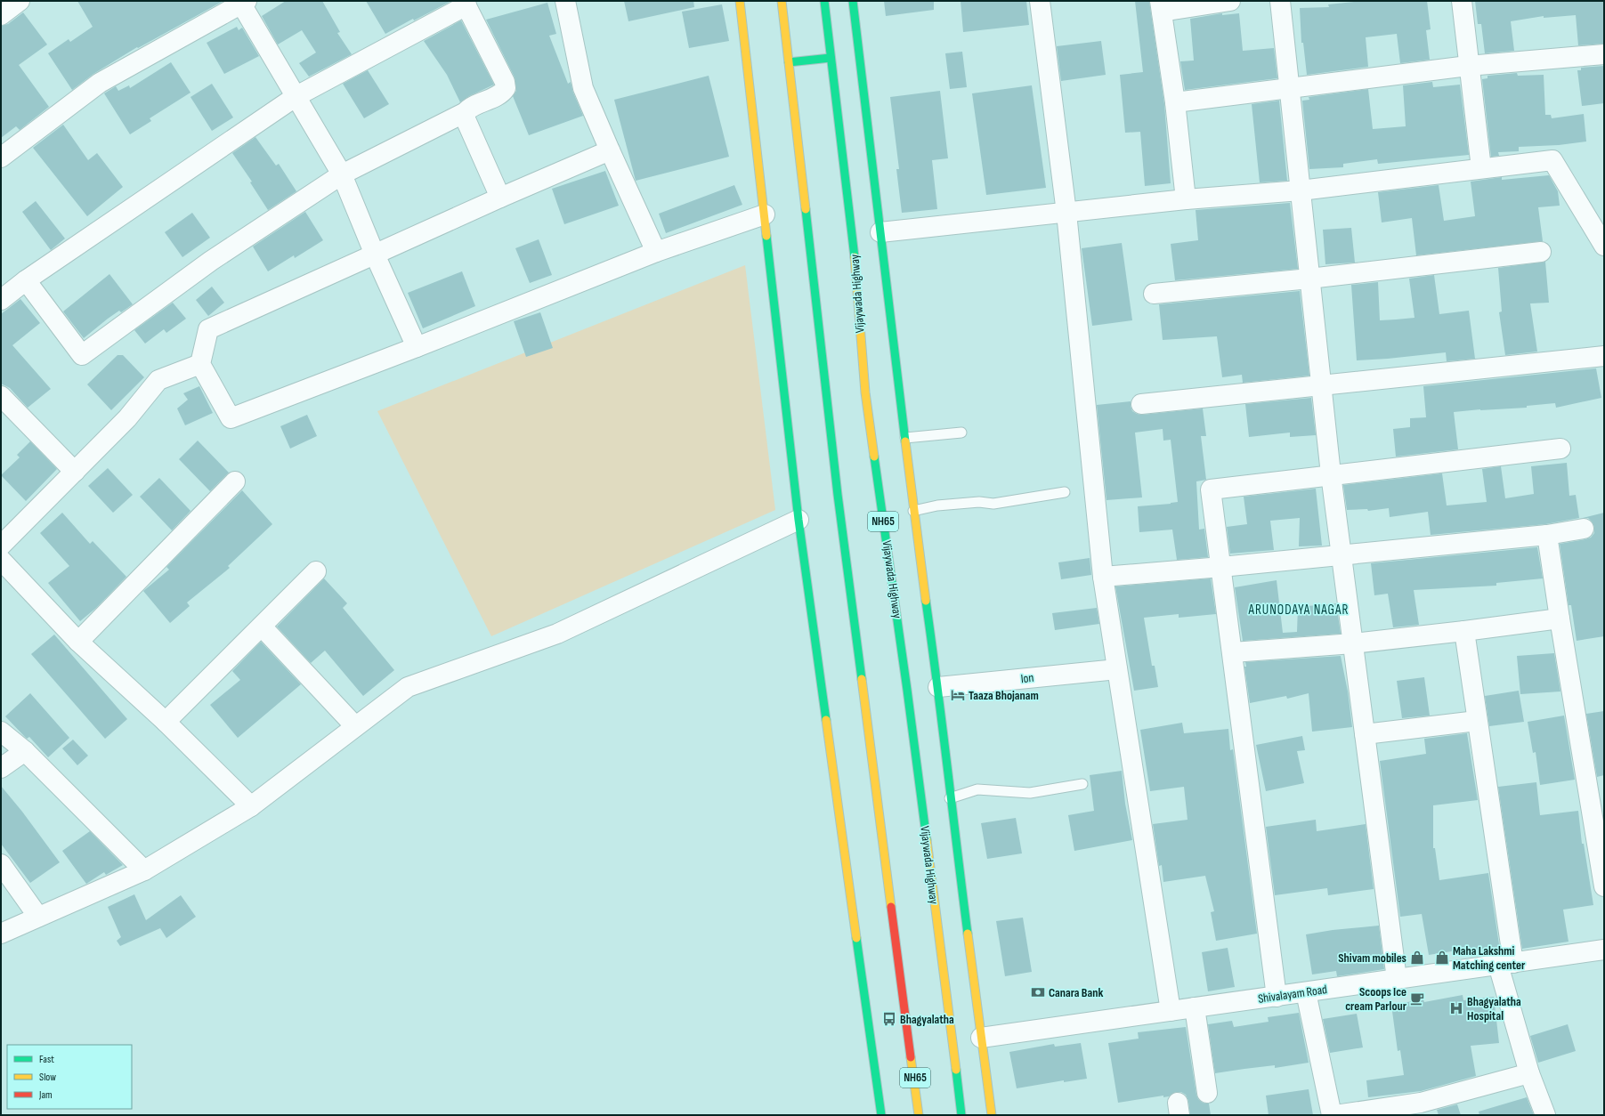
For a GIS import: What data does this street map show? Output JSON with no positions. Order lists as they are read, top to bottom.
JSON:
{
  "streets": {
    "main road": ["Vijaywada Highway", "NH65"],
    "street": ["Ion", "Shivalayam Road"]
  },
  "districts": ["ARUNODAYA NAGAR"],
  "places": {
    "hotel": ["Taaza Bhojanam"],
    "shop": ["Shivam mobiles", "Maha Lakshmi Matching center"],
    "bank": ["Canara Bank"],
    "cafe": ["Scoops Ice cream Parlour"],
    "hospital": ["Bhagyalatha Hospital"],
    "bus stop": ["Bhagyalatha"]
  },
  "legend": ["Fast", "Slow", "Jam"]
}
